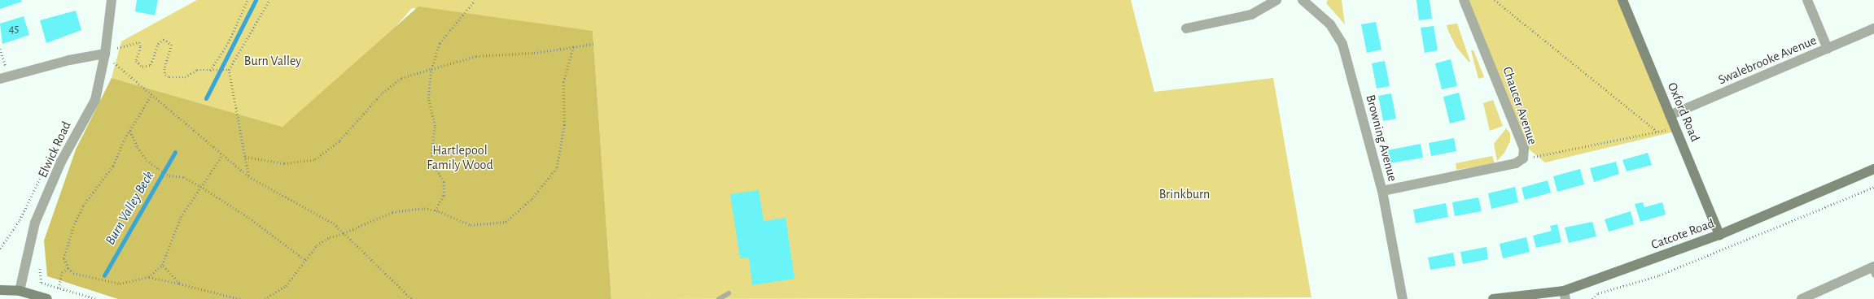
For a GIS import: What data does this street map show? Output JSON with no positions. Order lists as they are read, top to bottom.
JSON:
{
  "streets": {
    "street": [
      "Swalebrooke Avenue",
      "Chaucer Avenue",
      "Oxford Road",
      "Browning Avenue",
      "Elwick Road",
      "Catcote Road"
    ]
  },
  "crossings": [
    ["Swalebrooke Avenue", "Oxford Road"],
    ["Chaucer Avenue", "Browning Avenue"],
    ["Oxford Road", "Catcote Road"]
  ],
  "water": ["Burn Valley Beck"],
  "parks": ["Burn Valley", "Hartlepool Family Wood", "Brinkburn"],
  "house_numbers": ["45"]
}
